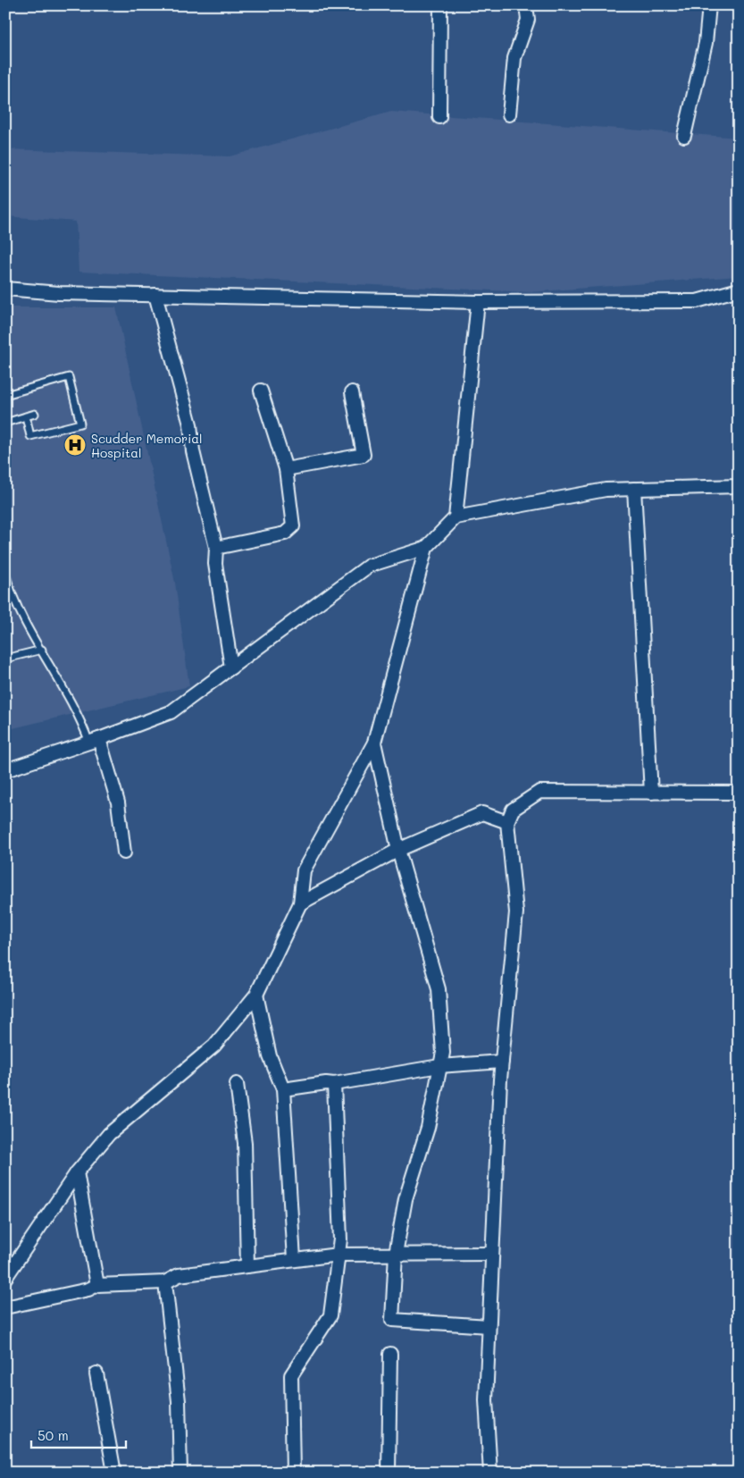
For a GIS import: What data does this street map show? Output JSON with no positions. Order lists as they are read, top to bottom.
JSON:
{
  "places": {
    "hospital": ["Scudder Memorial Hospital"]
  },
  "scale_bar": "50 m"
}
